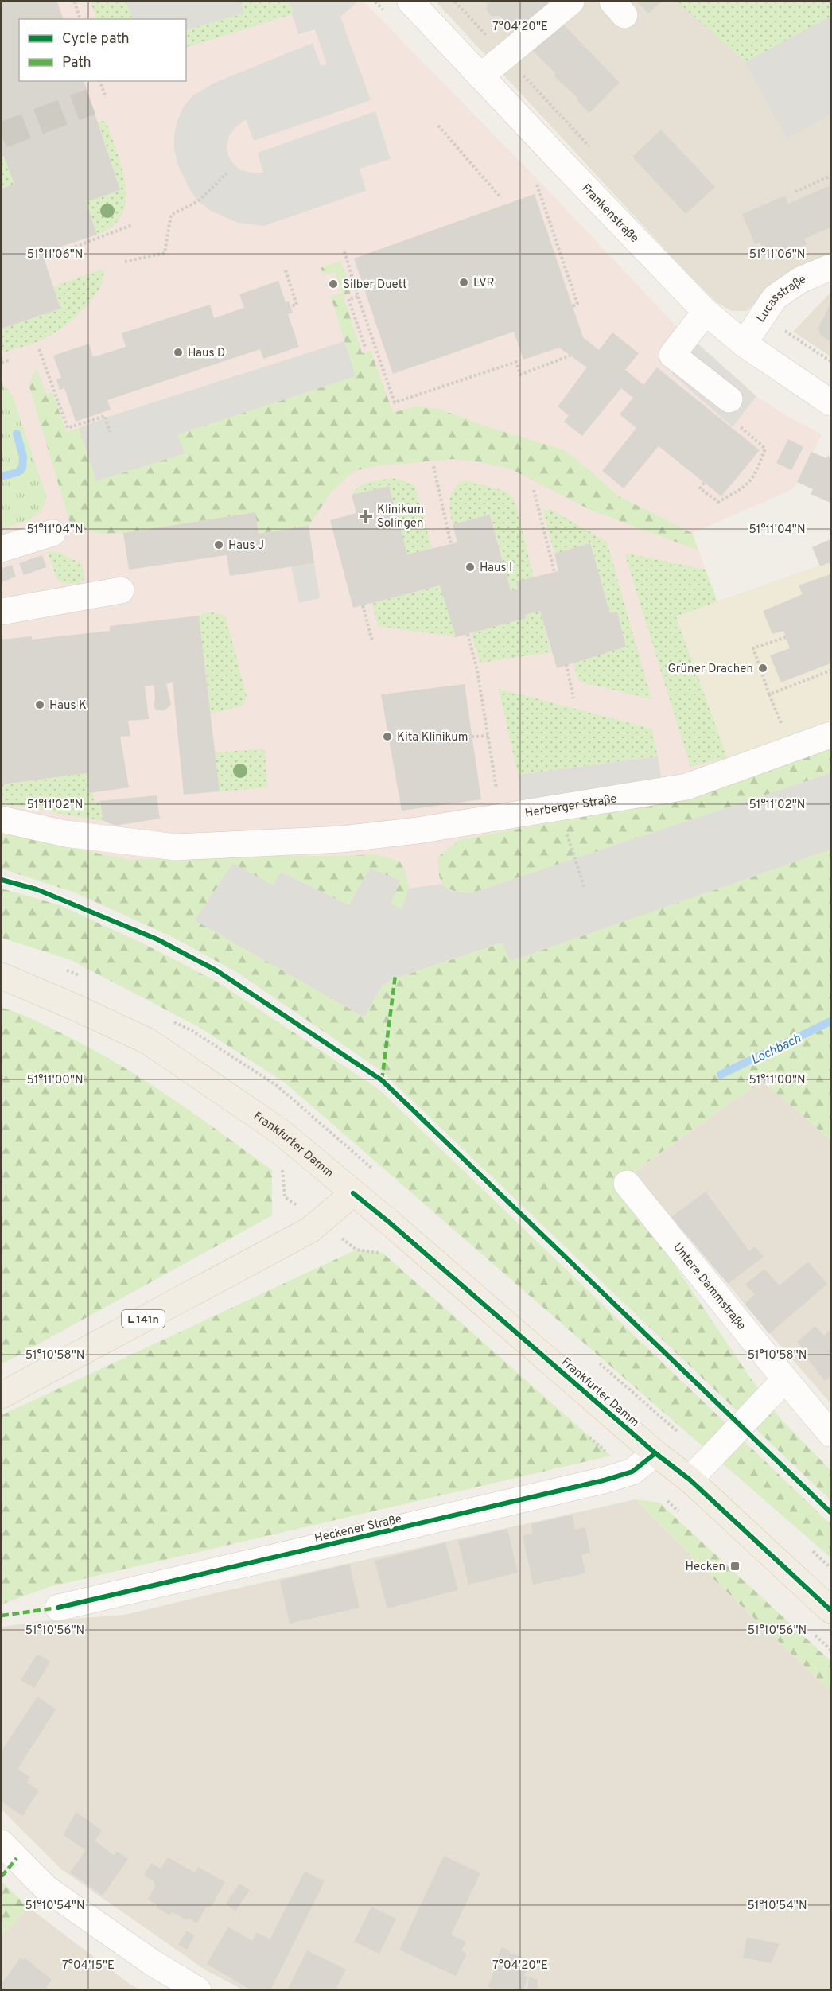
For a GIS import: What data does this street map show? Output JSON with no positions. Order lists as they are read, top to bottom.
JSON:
{
  "streets": {
    "main road": ["Frankfurter Damm", "L 141n"],
    "street": [
      "Frankenstraße",
      "Lucasstraße",
      "Herberger Straße",
      "Untere Dammstraße",
      "Heckener Straße"
    ]
  },
  "crossings": [
    ["Frankenstraße", "Lucasstraße"],
    ["Frankfurter Damm", "L 141n"],
    ["Frankfurter Damm", "Heckener Straße"]
  ],
  "water": ["Lochbach"],
  "places": {
    "other": [
      "LVR",
      "Silber Duett",
      "Haus D",
      "Haus J",
      "Haus I",
      "Grüner Drachen",
      "Haus K",
      "Kita Klinikum"
    ],
    "health": ["Klinikum Solingen"],
    "transit": ["Hecken"]
  },
  "legend": ["Cycle path", "Path"],
  "coordinates": [
    "7°04'20\"E",
    "51°11'06\"N",
    "51°11'04\"N",
    "51°11'02\"N",
    "51°11'00\"N",
    "51°10'58\"N",
    "51°10'56\"N",
    "51°10'54\"N",
    "7°04'15\"E"
  ]
}
